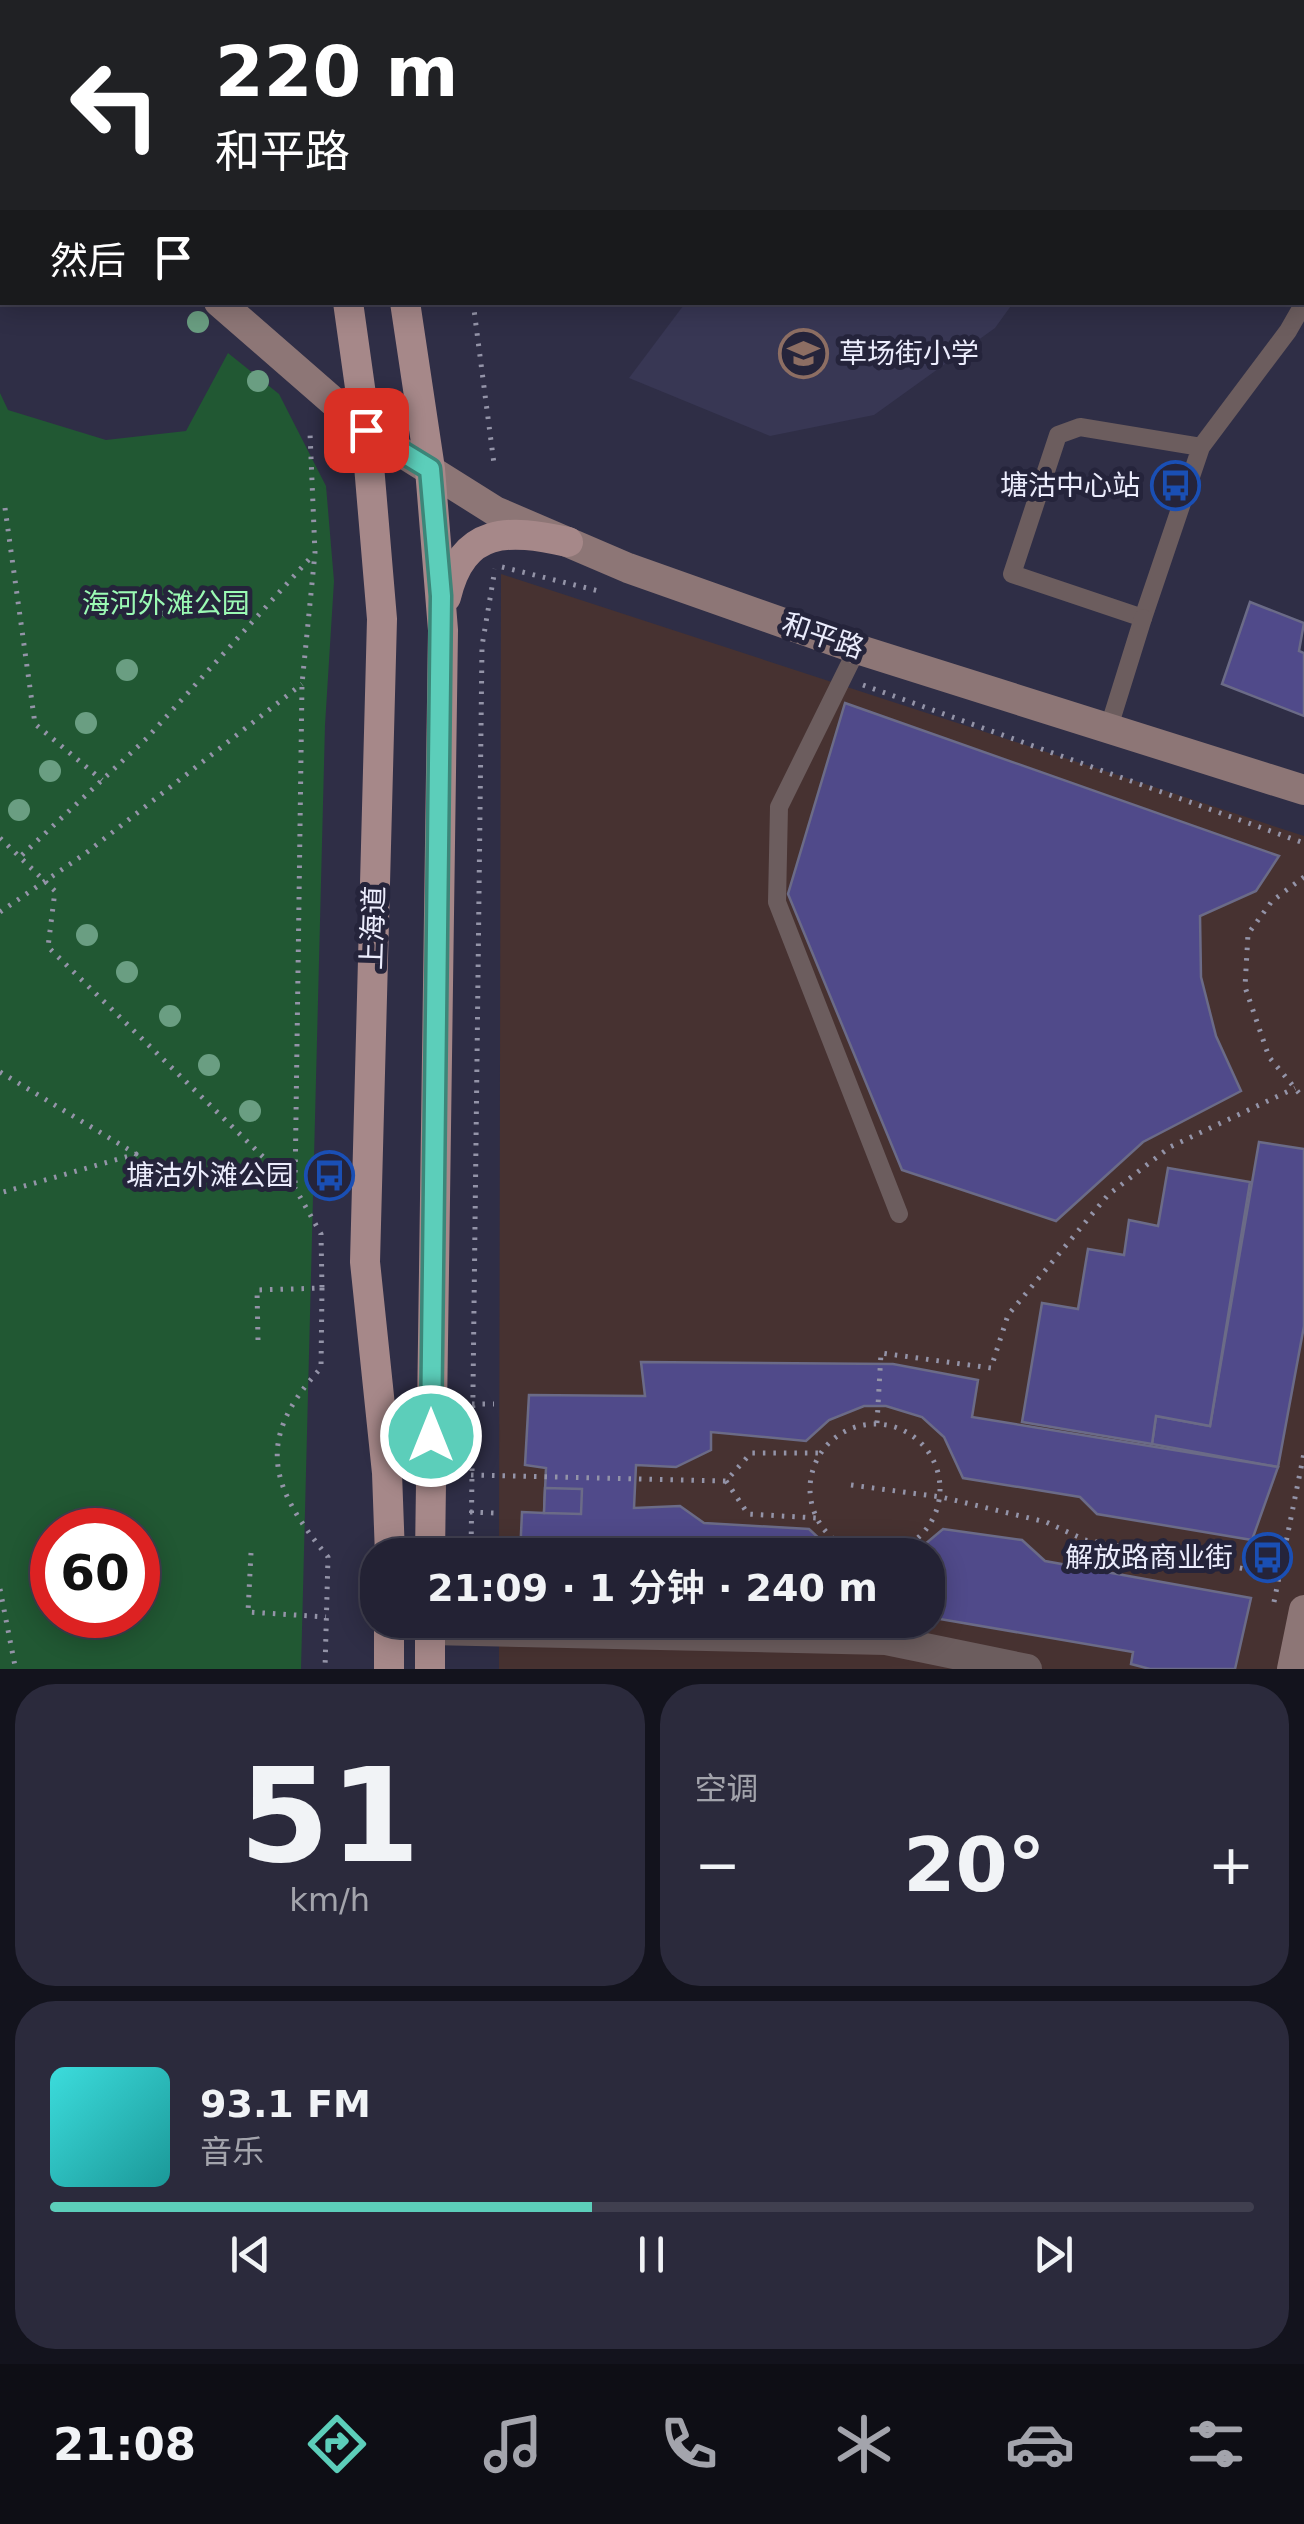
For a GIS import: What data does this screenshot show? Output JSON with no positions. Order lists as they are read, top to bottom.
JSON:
{
  "streets": {
    "main road": ["上海道"],
    "street": ["和平路"]
  },
  "crossings": [
    ["和平路", "上海道"]
  ],
  "parks": ["海河外滩公园"],
  "places": {
    "school or university": ["草场街小学"],
    "bus stop": ["塘沽中心站", "塘沽外滩公园", "解放路商业街"]
  },
  "page": {
    "turn": ["220 m", "和平路"],
    "then": "然后",
    "limit": "60",
    "trip": "21:09 · 1 分钟 · 240 m",
    "tile": [
      ["51", "km/h"],
      "空调"
    ],
    "heat": ["−", "20°", "+"],
    "song": ["93.1 FM", "音乐"],
    "tabs": "21:08"
  }
}
